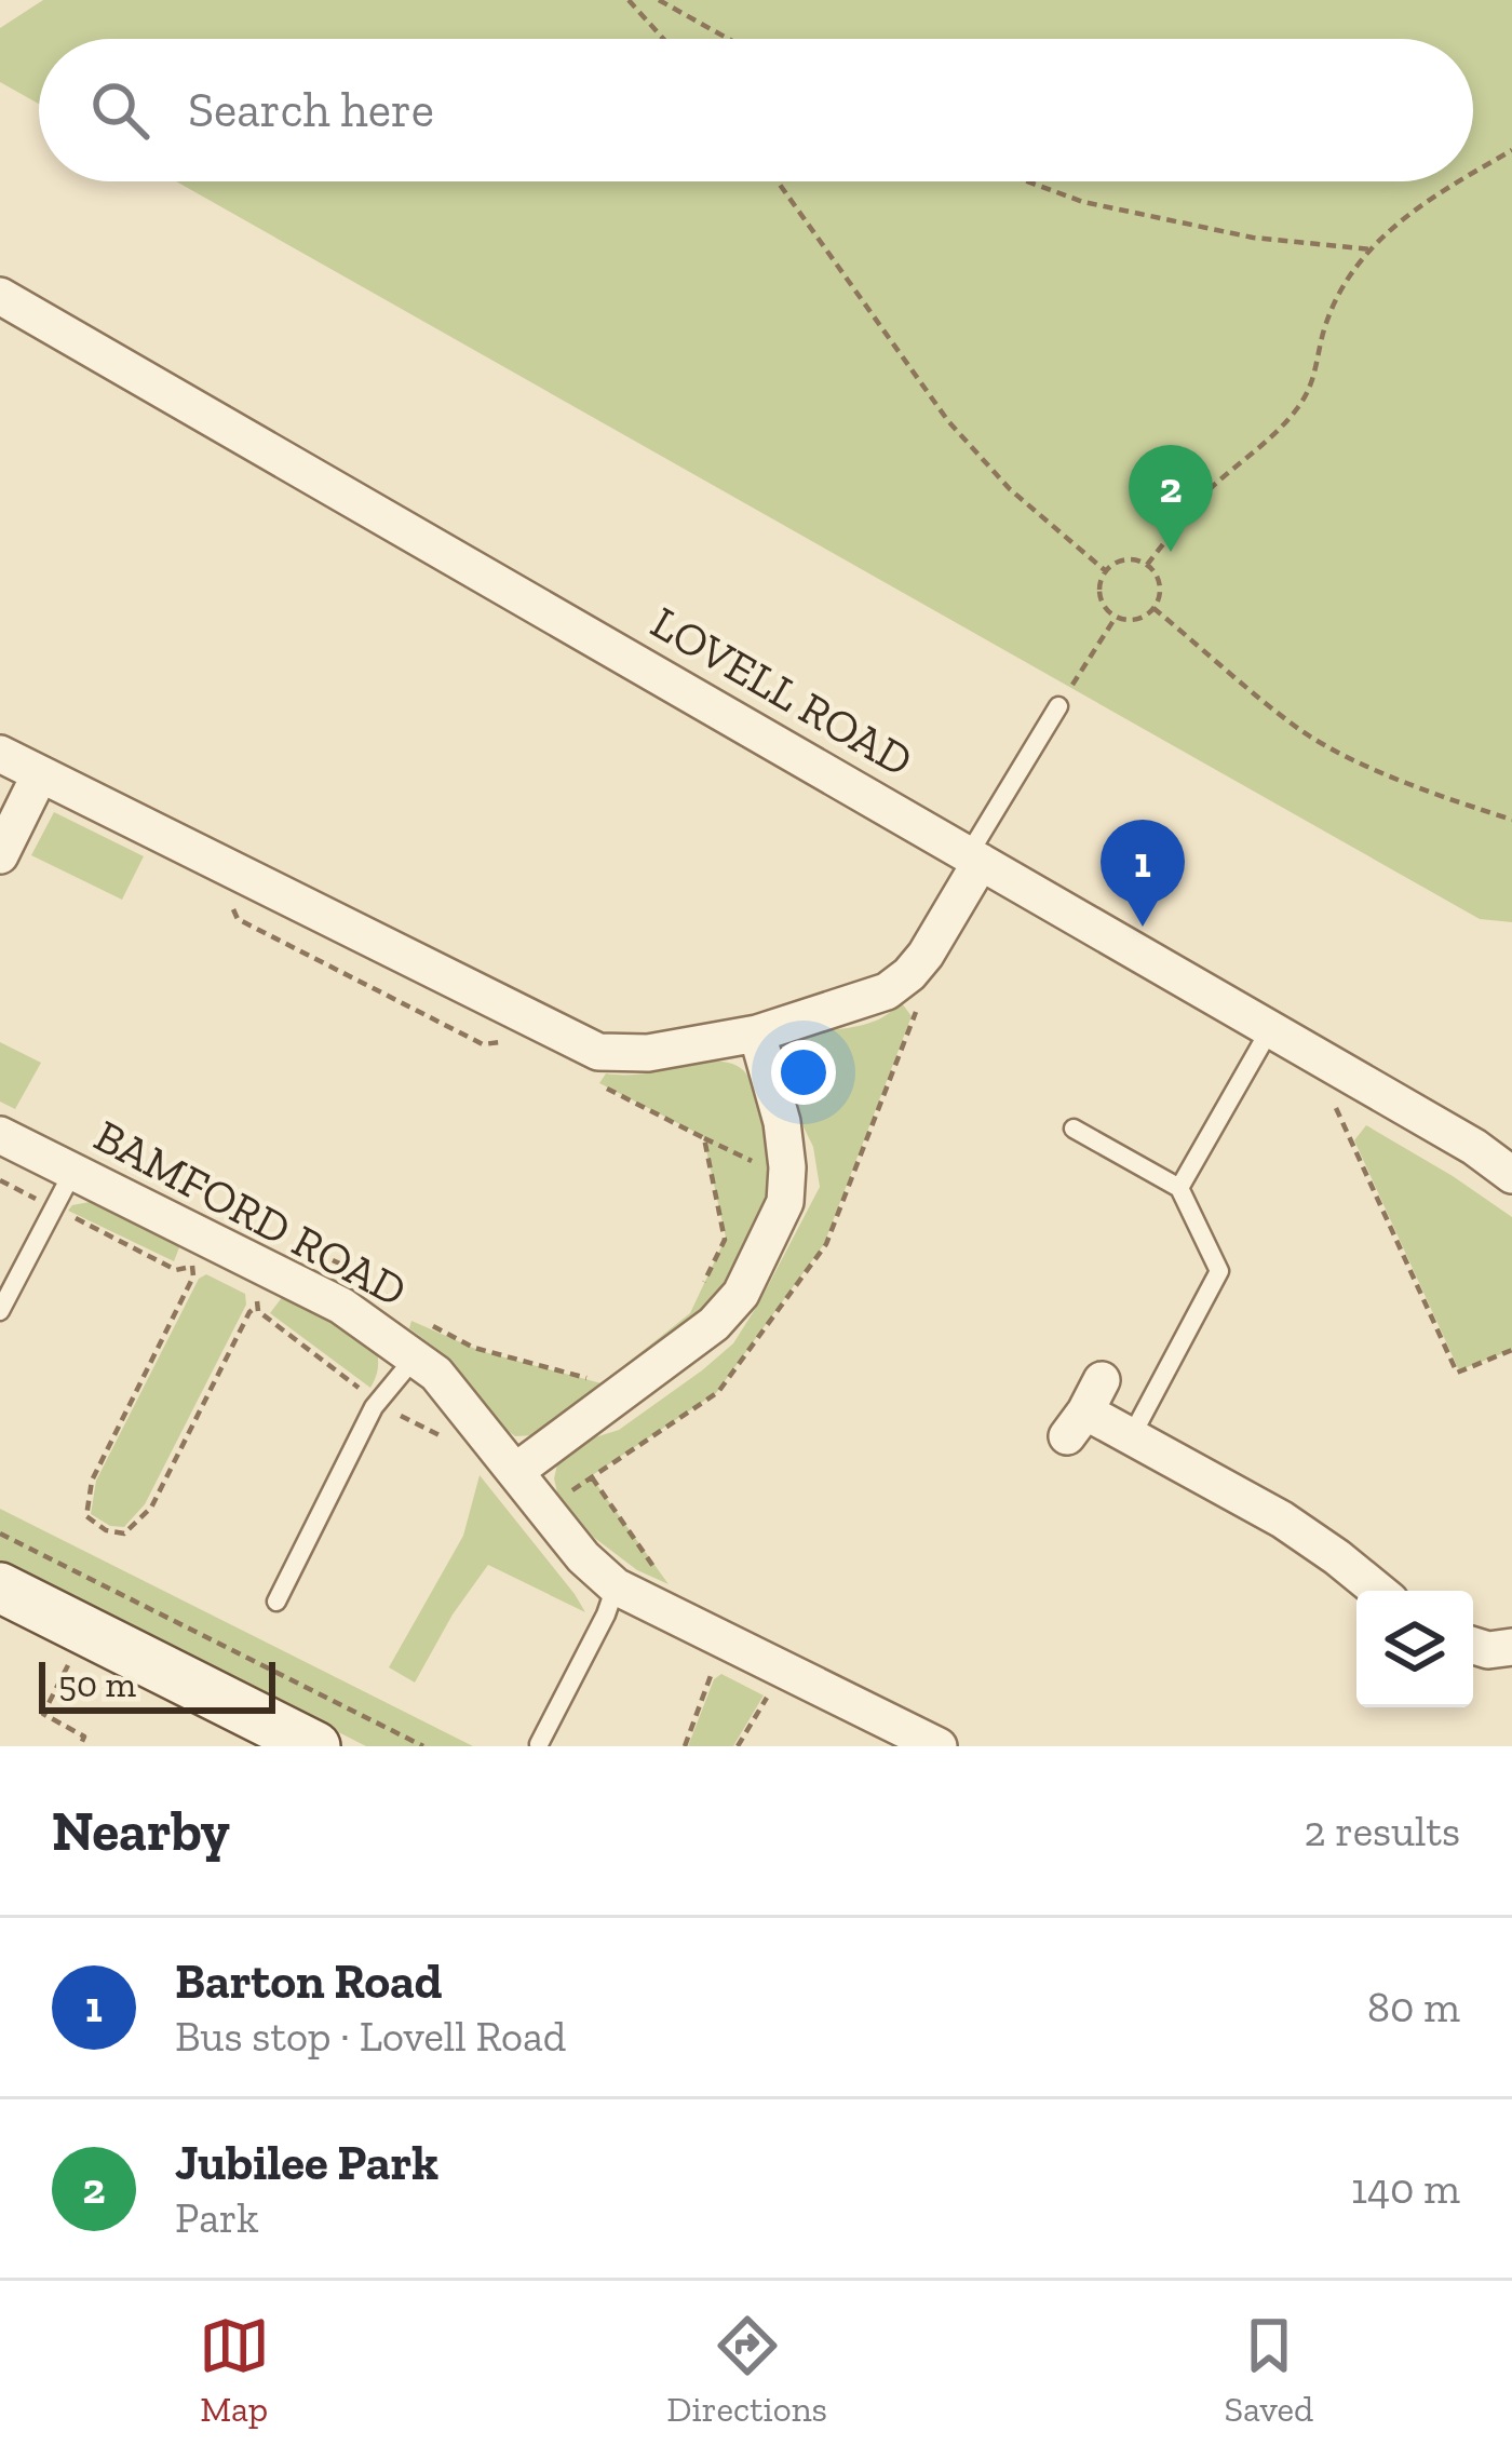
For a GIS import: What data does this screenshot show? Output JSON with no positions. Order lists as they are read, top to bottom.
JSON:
{
  "streets": {
    "street": ["LOVELL ROAD", "BAMFORD ROAD"]
  },
  "scale_bar": "50 m",
  "page": {
    "search": "Search here",
    "pins": ["2", "1"],
    "scale": "50 m",
    "heading": ["Nearby", "2 results"],
    "list": [
      {
        "mark": "1",
        "name": "Barton Road",
        "note": "Bus stop · Lovell Road",
        "value": "80 m"
      },
      {
        "mark": "2",
        "name": "Jubilee Park",
        "note": "Park",
        "value": "140 m"
      }
    ],
    "nav": ["Map", "Directions", "Saved"]
  }
}
